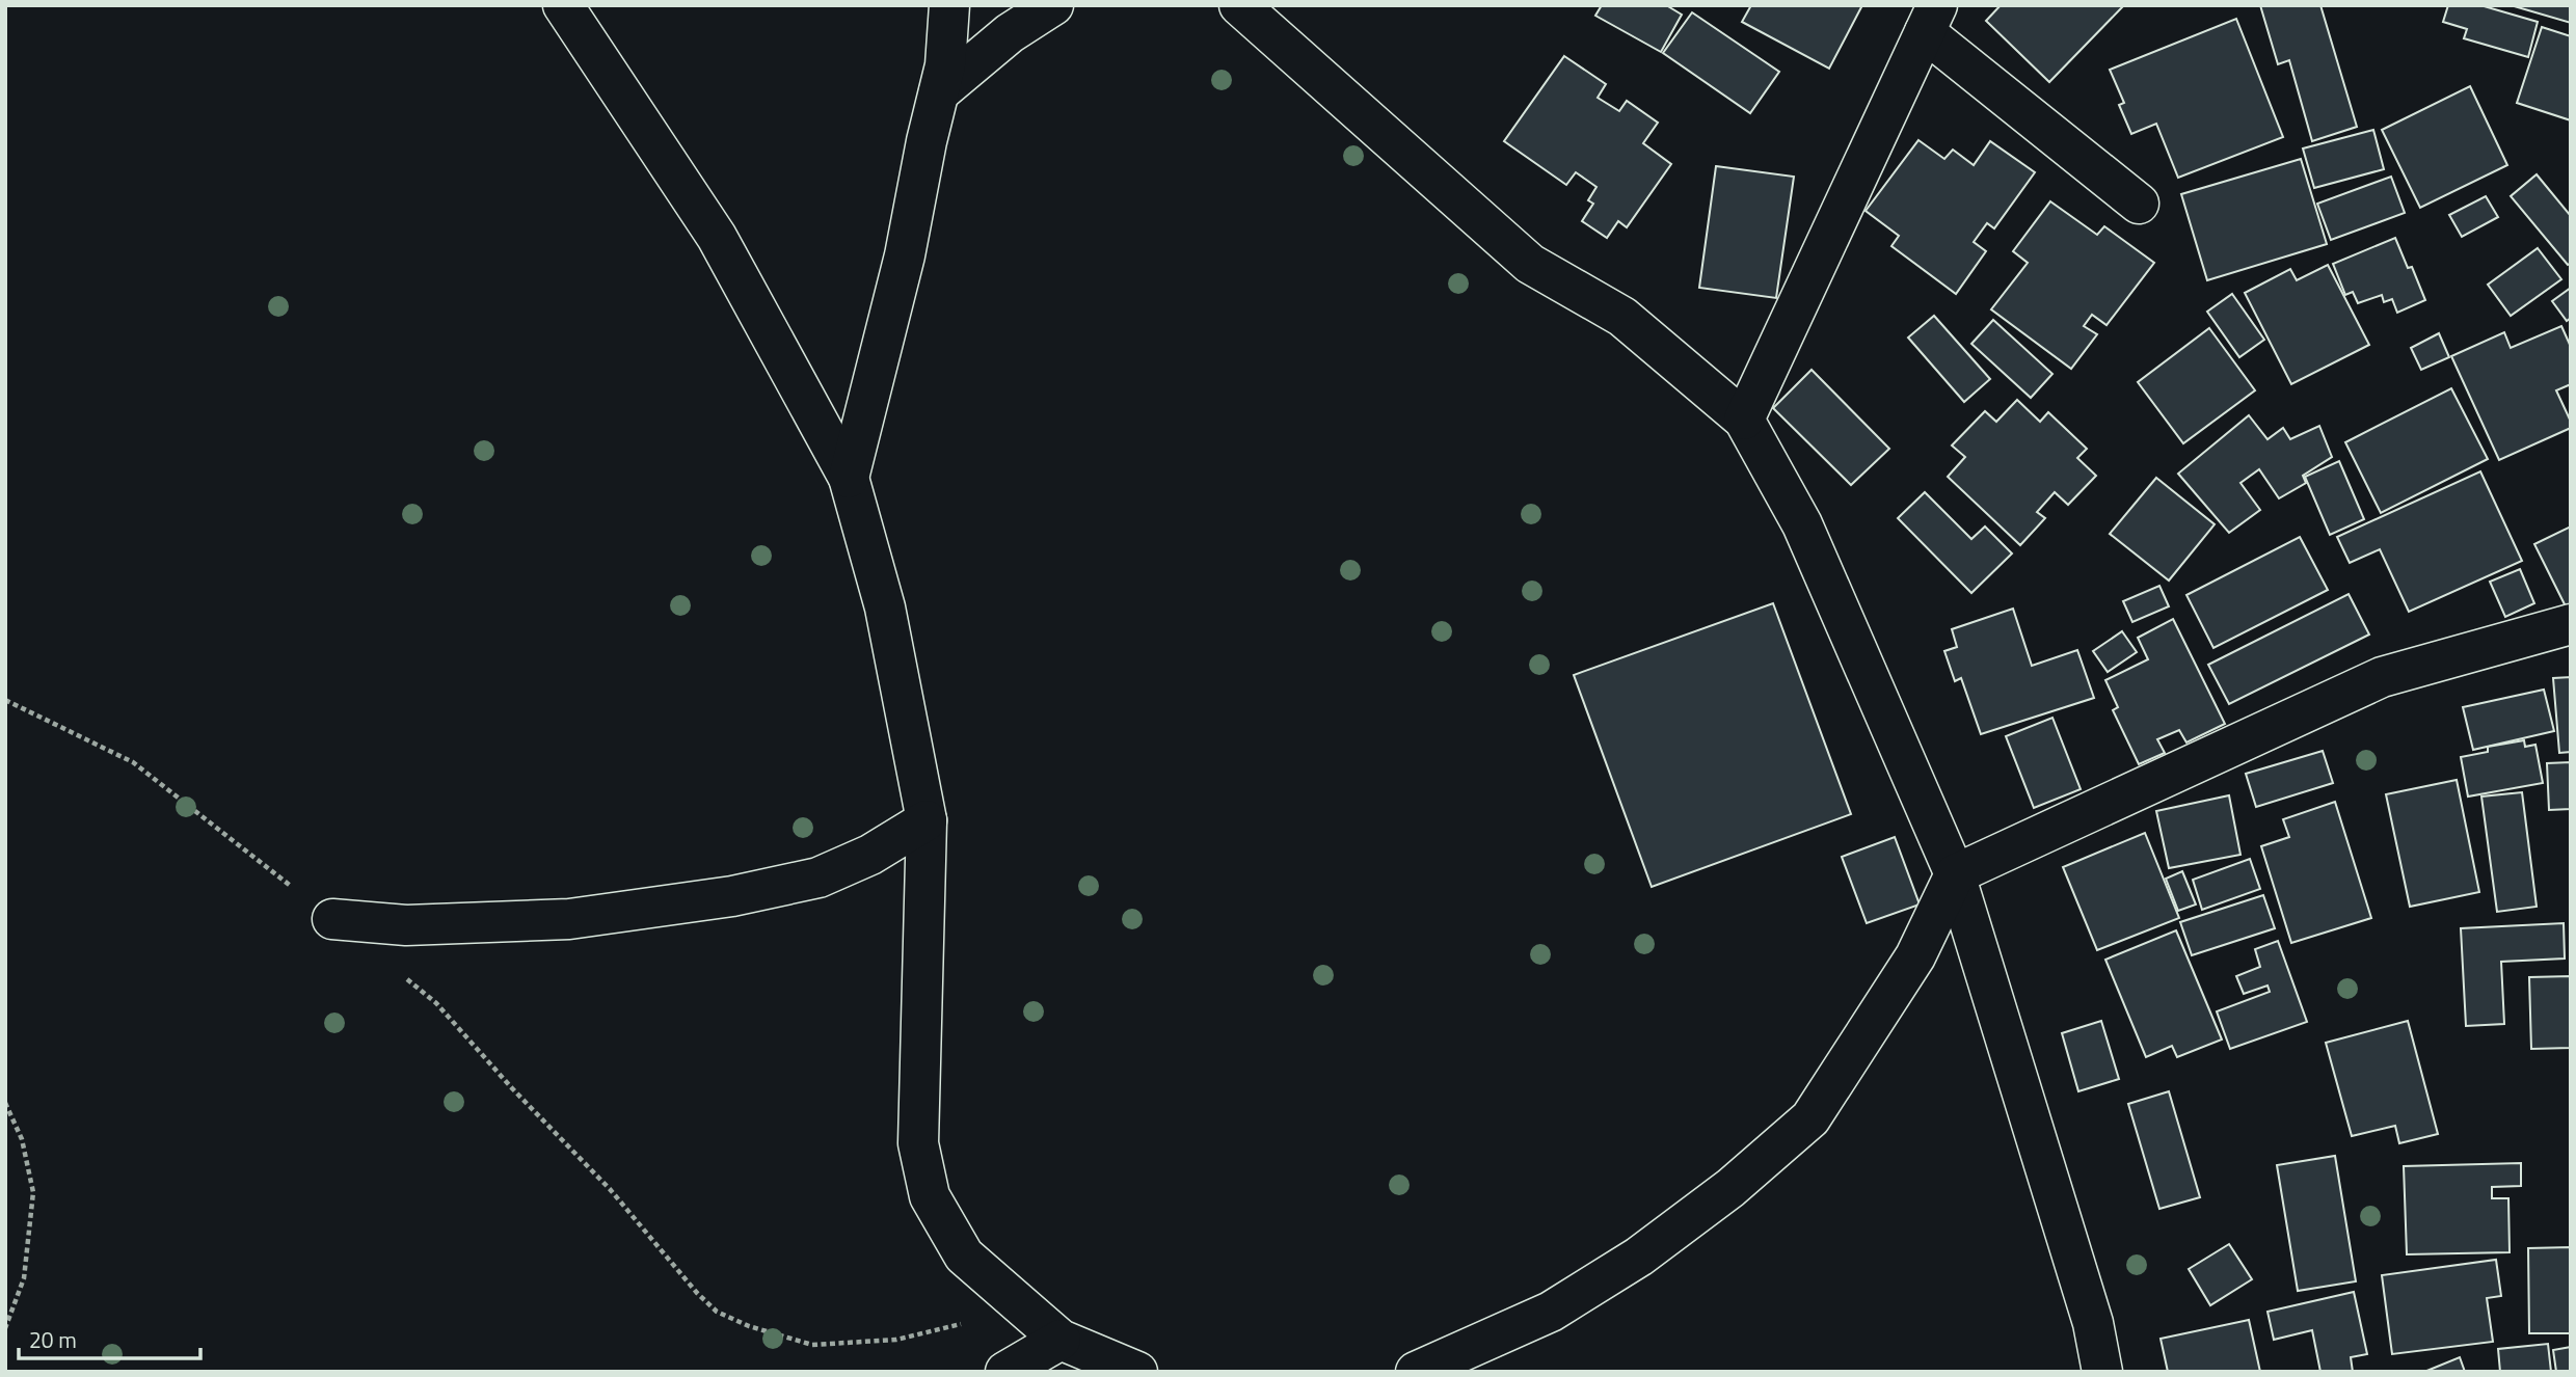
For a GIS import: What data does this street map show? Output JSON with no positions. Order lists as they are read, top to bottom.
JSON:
{
  "scale_bar": "20 m"
}
